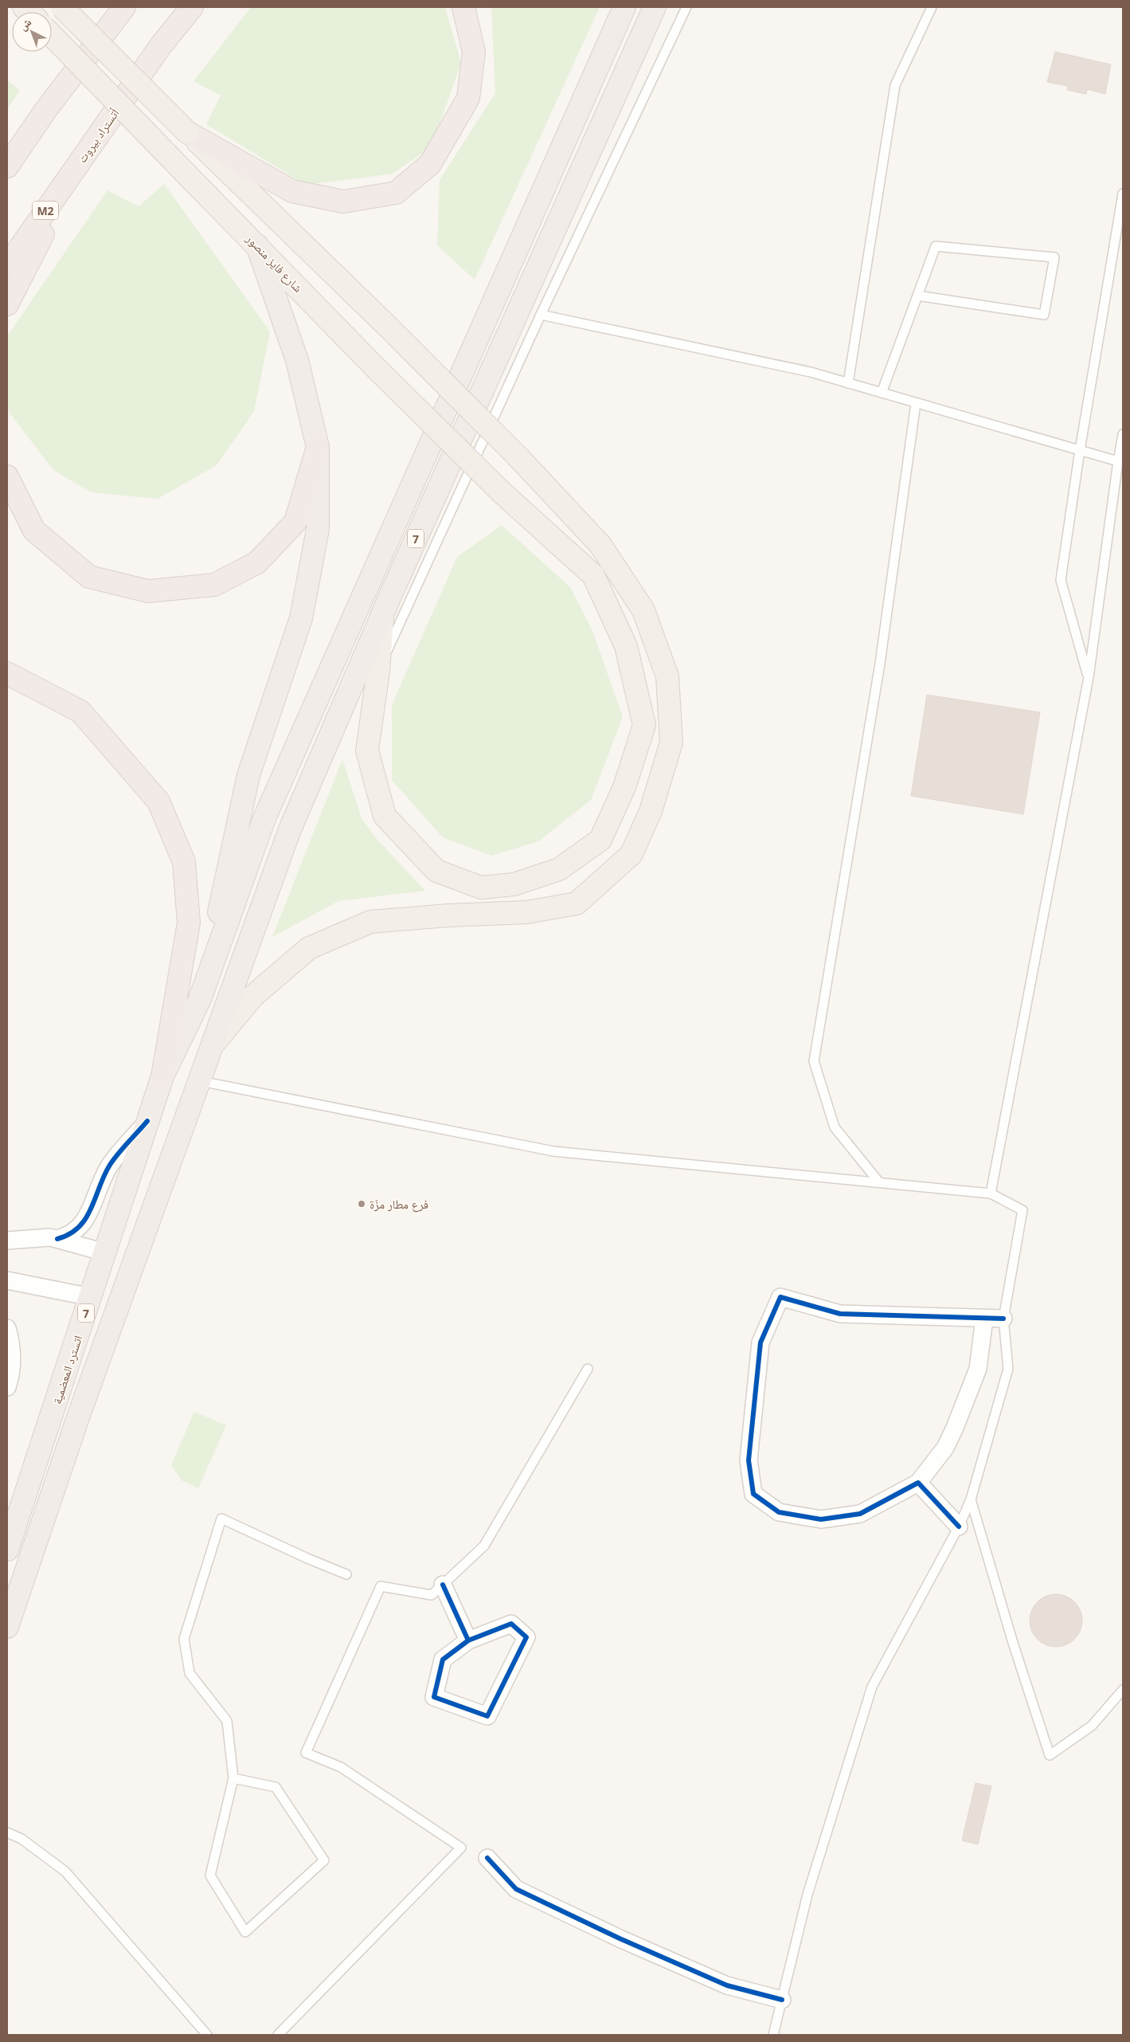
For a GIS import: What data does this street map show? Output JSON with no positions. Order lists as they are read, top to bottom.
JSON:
{
  "streets": {
    "highway": [
      "أتستراد بيروت",
      "M2",
      "7",
      "اتسترد المعضمية"
    ],
    "main road": ["شارع فايز منصور"]
  },
  "crossings": [
    ["شارع فايز منصور", "7"],
    ["7", "اتسترد المعضمية"]
  ],
  "places": ["فرع مطار مزّة"],
  "north": "top left"
}
